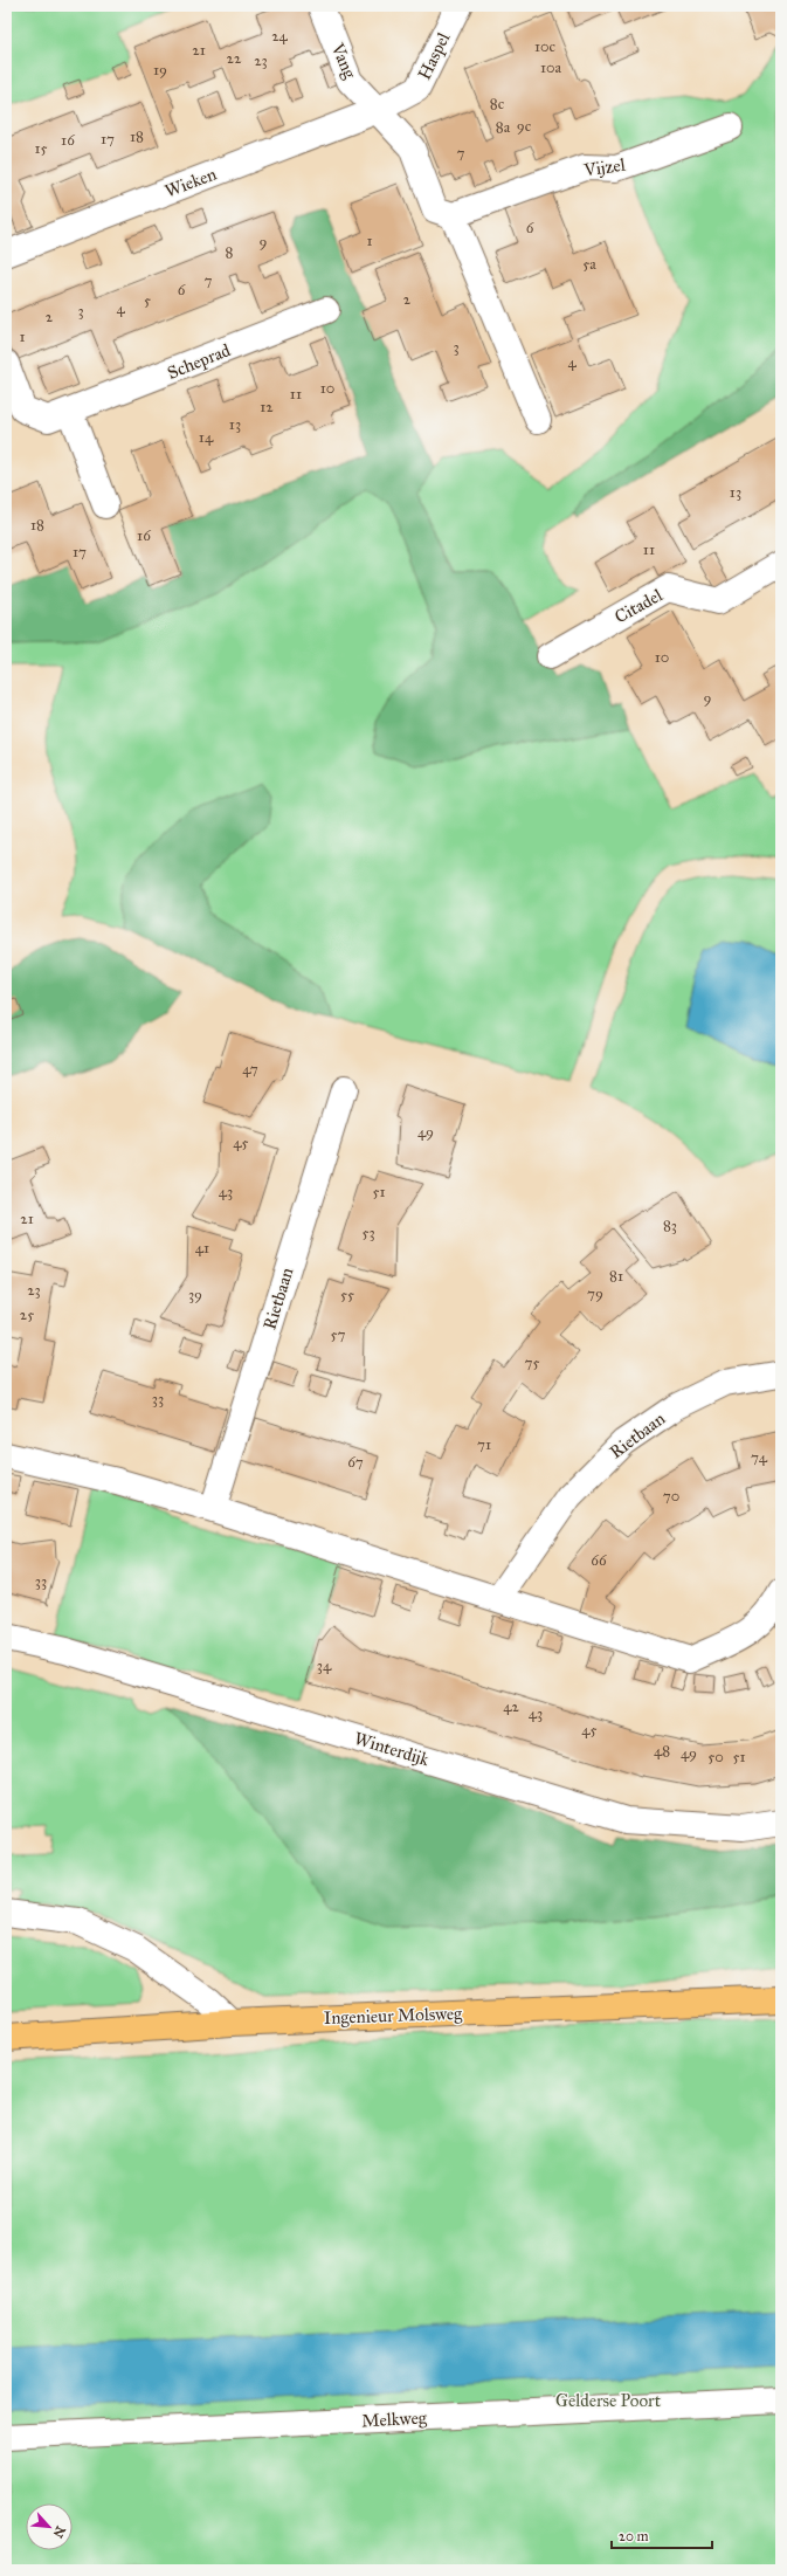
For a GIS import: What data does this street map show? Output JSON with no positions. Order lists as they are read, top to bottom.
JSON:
{
  "streets": {
    "main road": ["Ingenieur Molsweg"],
    "street": [
      "Haspel",
      "Vang",
      "Vijzel",
      "Wieken",
      "Scheprad",
      "Citadel",
      "Rietbaan",
      "Winterdijk",
      "Melkweg"
    ]
  },
  "crossings": [
    ["Haspel", "Vang"],
    ["Haspel", "Wieken"],
    ["Vang", "Wieken"]
  ],
  "parks": ["Gelderse Poort"],
  "house_numbers": [
    "24",
    "10c",
    "21",
    "22",
    "23",
    "10a",
    "19",
    "8c",
    "9c",
    "8a",
    "18",
    "17",
    "16",
    "15",
    "7",
    "6",
    "1",
    "9",
    "8",
    "5a",
    "7",
    "6",
    "2",
    "5",
    "4",
    "3",
    "2",
    "1",
    "3",
    "4",
    "10",
    "11",
    "12",
    "13",
    "14",
    "13",
    "18",
    "16",
    "11",
    "17",
    "10",
    "9",
    "47",
    "49",
    "45",
    "43",
    "51",
    "21",
    "83",
    "53",
    "41",
    "81",
    "23",
    "79",
    "39",
    "55",
    "25",
    "57",
    "75",
    "33",
    "71",
    "74",
    "67",
    "70",
    "66",
    "33",
    "34",
    "42",
    "43",
    "45",
    "48",
    "49",
    "50",
    "51"
  ],
  "scale_bar": "20 m",
  "north": "bottom right"
}
